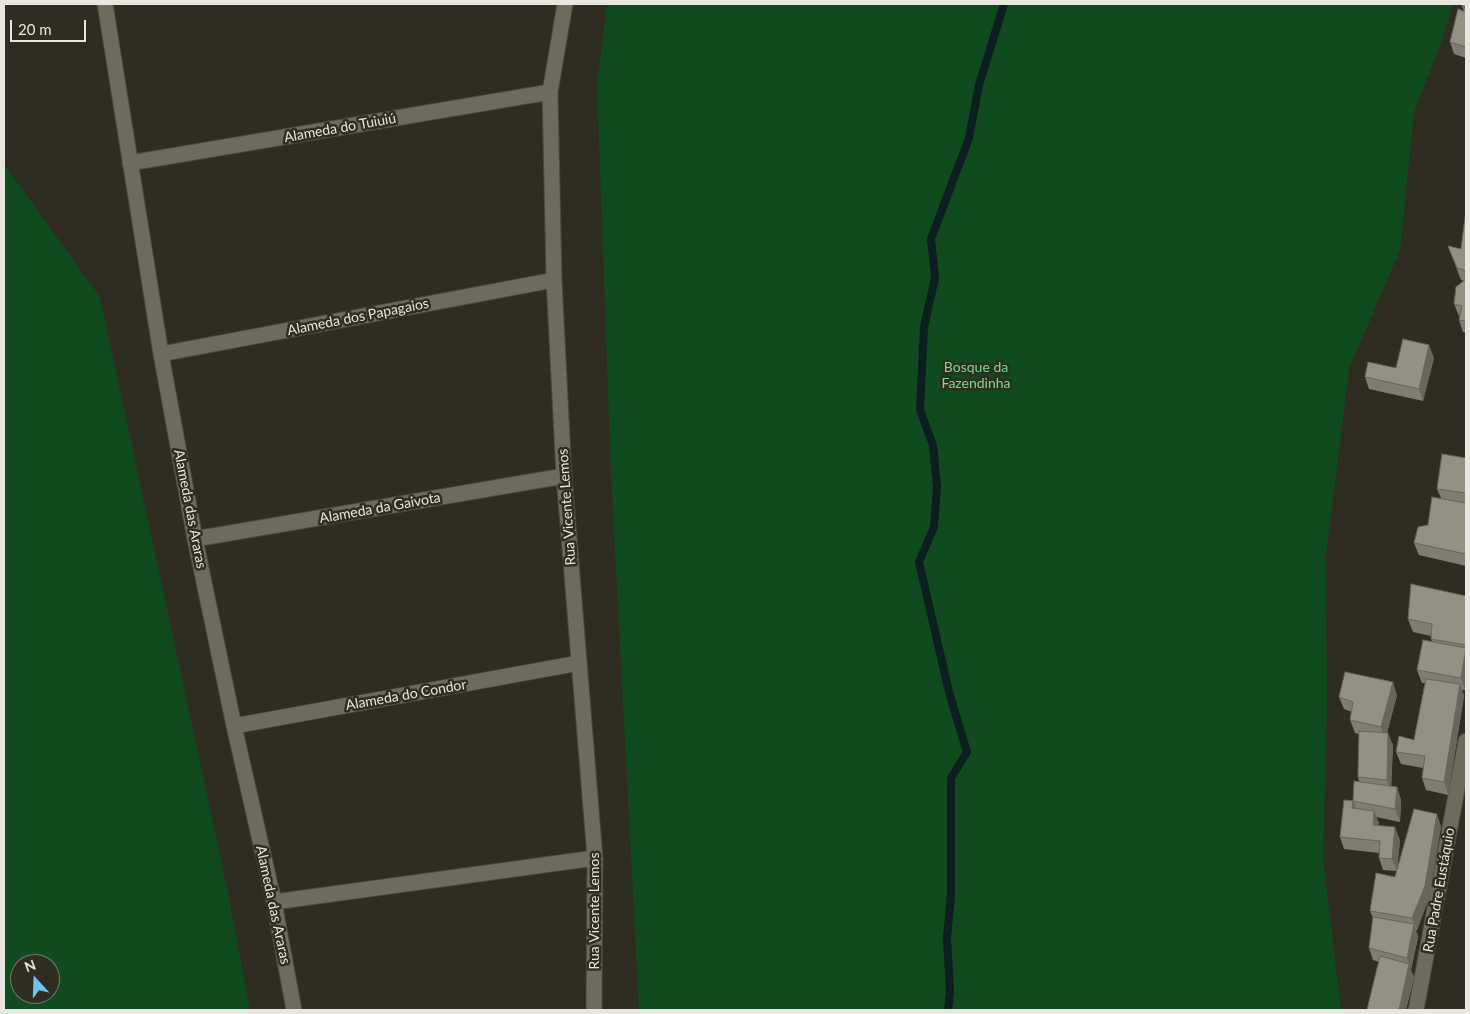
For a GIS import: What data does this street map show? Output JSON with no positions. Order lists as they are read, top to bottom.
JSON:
{
  "streets": {
    "street": [
      "Alameda do Tuiuiú",
      "Alameda dos Papagaios",
      "Rua Vicente Lemos",
      "Alameda da Gaivota",
      "Alameda das Araras",
      "Alameda do Condor",
      "Rua Padre Eustáquio"
    ]
  },
  "crossings": [
    ["Alameda do Tuiuiú", "Rua Vicente Lemos"],
    ["Alameda do Tuiuiú", "Alameda das Araras"],
    ["Alameda dos Papagaios", "Rua Vicente Lemos"],
    ["Alameda dos Papagaios", "Alameda das Araras"],
    ["Rua Vicente Lemos", "Alameda da Gaivota"],
    ["Rua Vicente Lemos", "Alameda do Condor"],
    ["Alameda da Gaivota", "Alameda das Araras"],
    ["Alameda das Araras", "Alameda do Condor"]
  ],
  "parks": ["Bosque da Fazendinha"],
  "scale_bar": "20 m",
  "north": "top"
}
